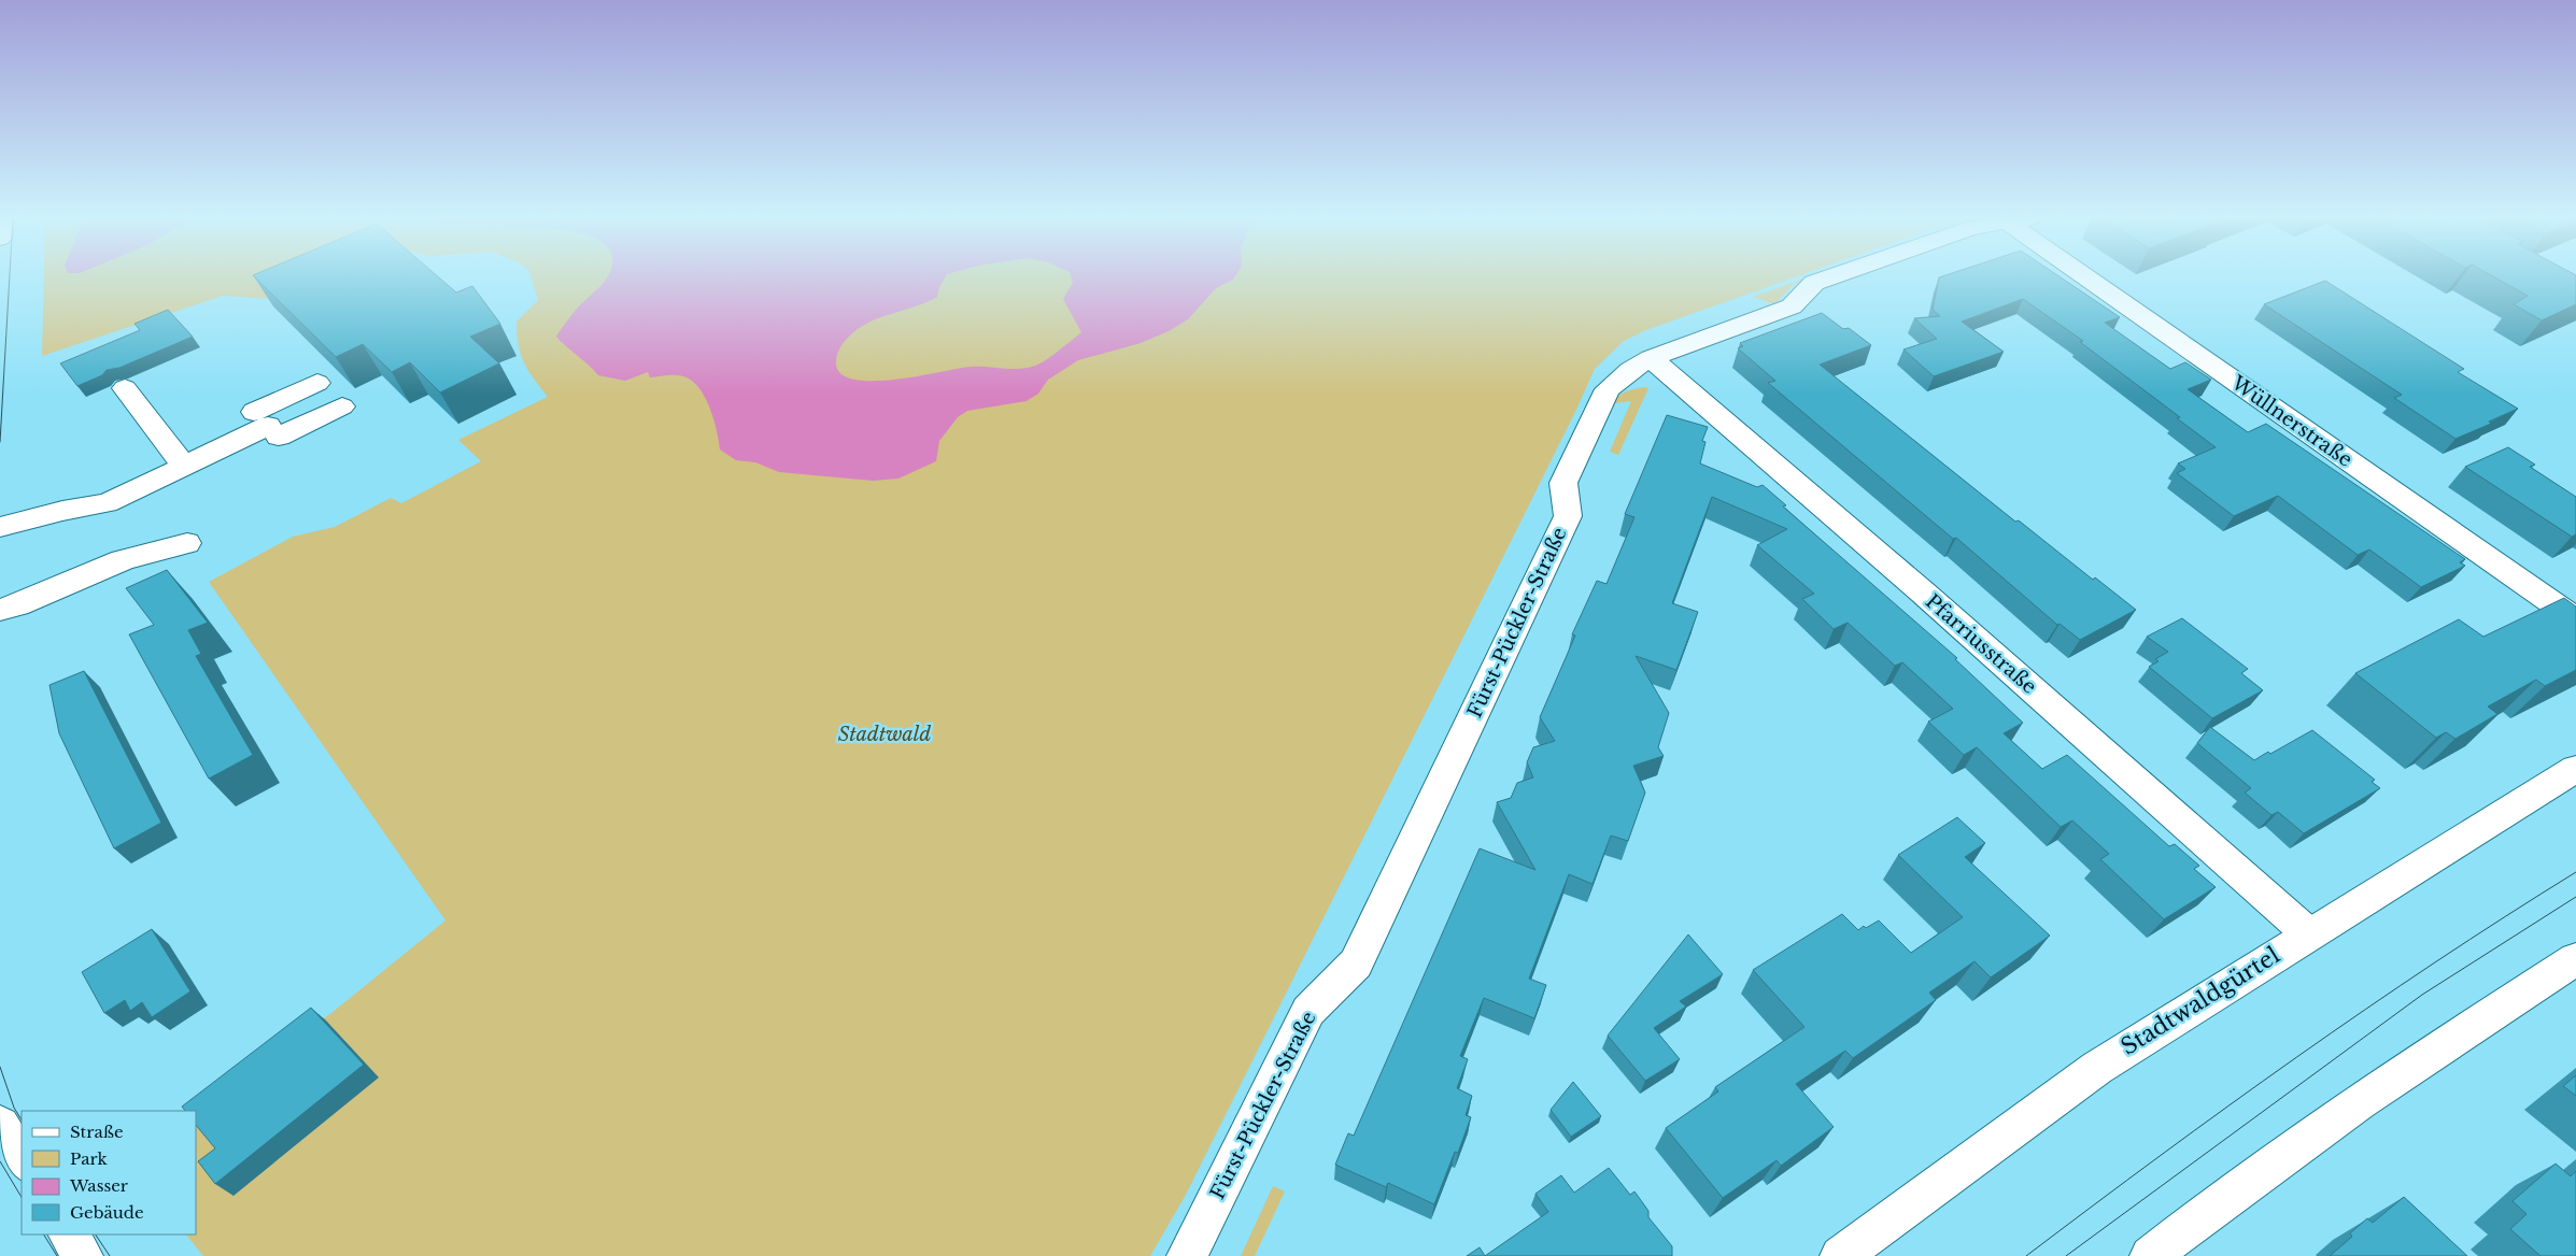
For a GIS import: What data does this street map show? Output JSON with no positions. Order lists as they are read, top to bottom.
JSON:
{
  "streets": {
    "street": [
      "Wüllnerstraße",
      "Fürst-Pückler-Straße",
      "Pfarriusstraße",
      "Stadtwaldgürtel"
    ]
  },
  "crossings": [
    ["Fürst-Pückler-Straße", "Pfarriusstraße"],
    ["Pfarriusstraße", "Stadtwaldgürtel"]
  ],
  "parks": ["Stadtwald"],
  "legend": [
    "Straße",
    "Park",
    "Wasser",
    "Gebäude"
  ]
}
